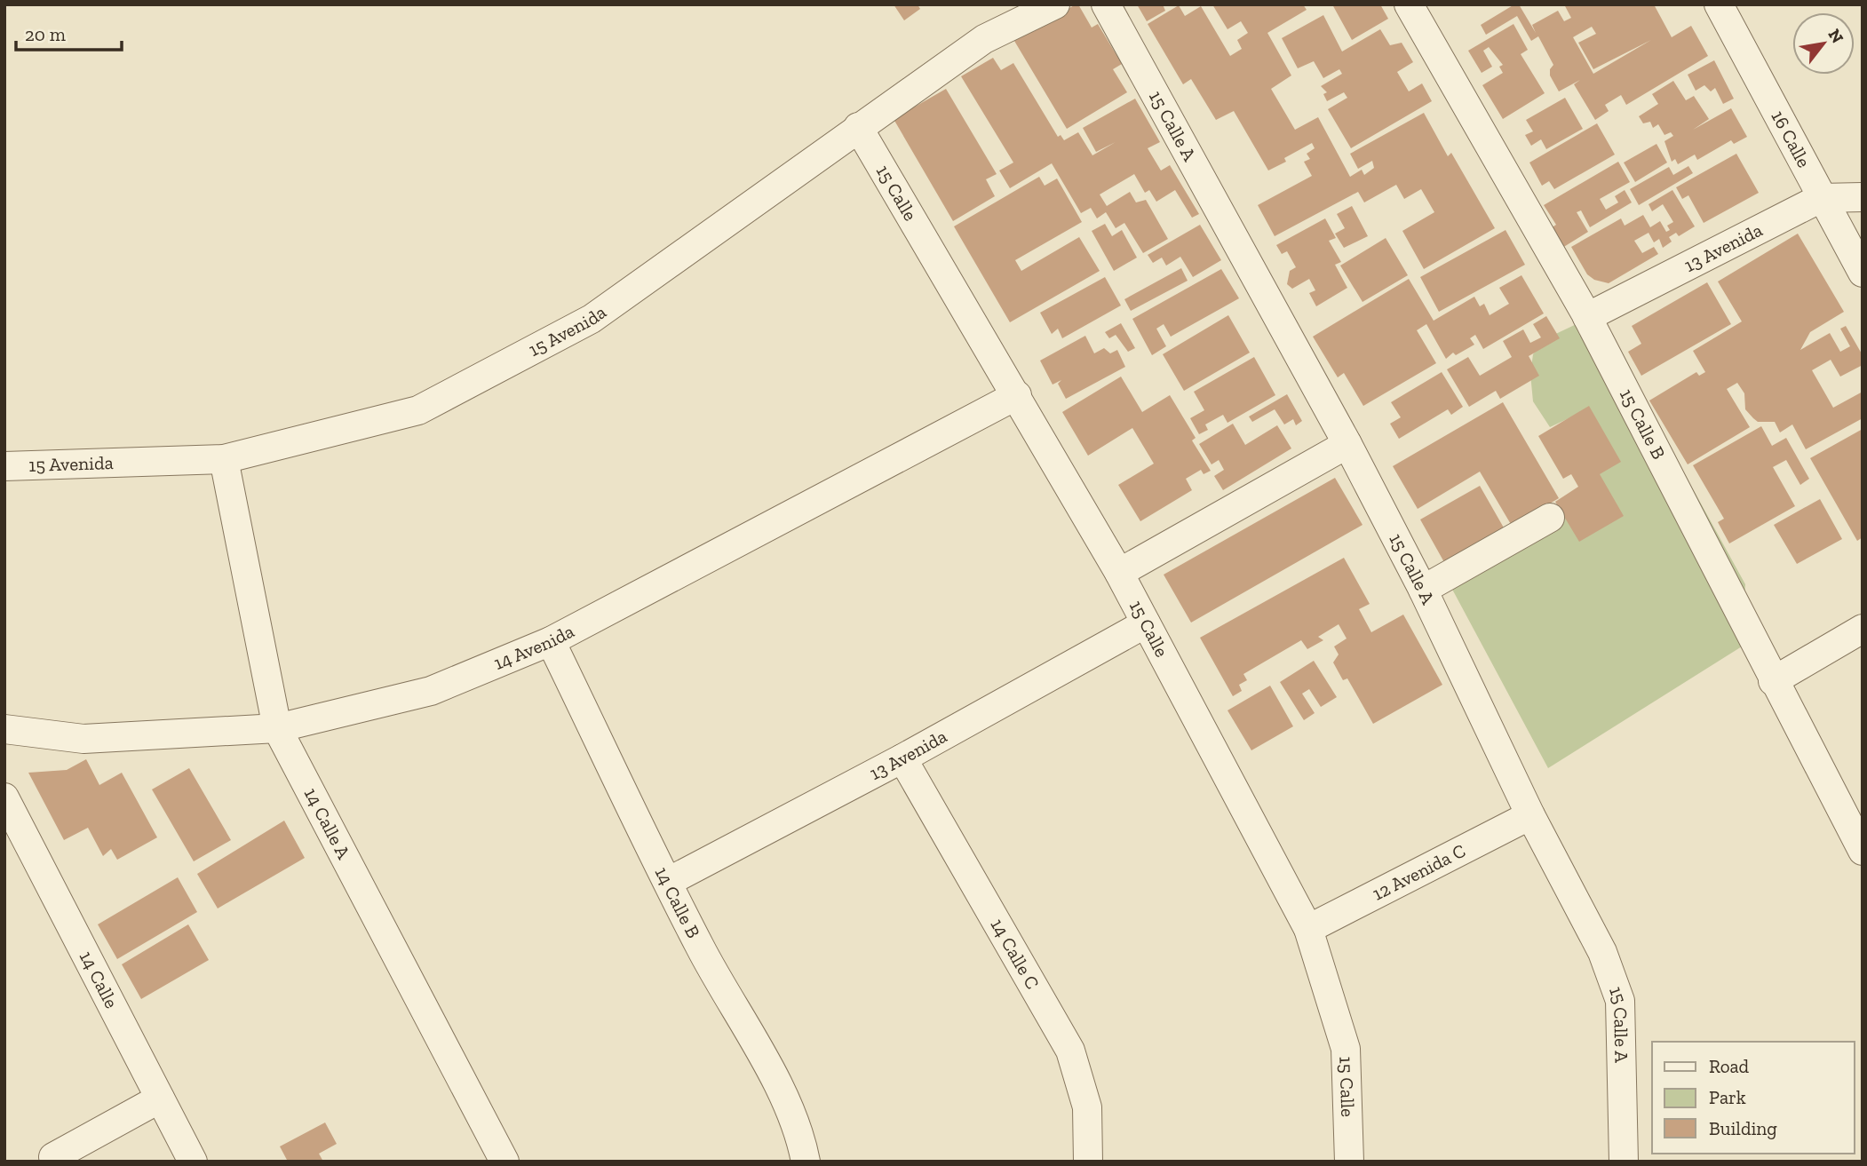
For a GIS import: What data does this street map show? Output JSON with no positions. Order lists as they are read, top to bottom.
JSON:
{
  "streets": {
    "street": [
      "15 Calle A",
      "16 Calle",
      "15 Calle",
      "13 Avenida",
      "15 Avenida",
      "15 Calle B",
      "14 Avenida",
      "14 Calle A",
      "12 Avenida C",
      "14 Calle B",
      "14 Calle C",
      "14 Calle"
    ]
  },
  "crossings": [
    ["15 Calle A", "12 Avenida C"],
    ["16 Calle", "13 Avenida"],
    ["15 Calle", "13 Avenida"],
    ["15 Calle", "15 Avenida"],
    ["15 Calle", "14 Avenida"],
    ["15 Calle", "12 Avenida C"],
    ["13 Avenida", "15 Calle B"],
    ["13 Avenida", "14 Calle B"],
    ["13 Avenida", "14 Calle C"],
    ["15 Avenida", "14 Calle A"],
    ["14 Avenida", "14 Calle A"],
    ["14 Avenida", "14 Calle B"]
  ],
  "legend": ["Road", "Park", "Building"],
  "scale_bar": "20 m",
  "north": "top right"
}
